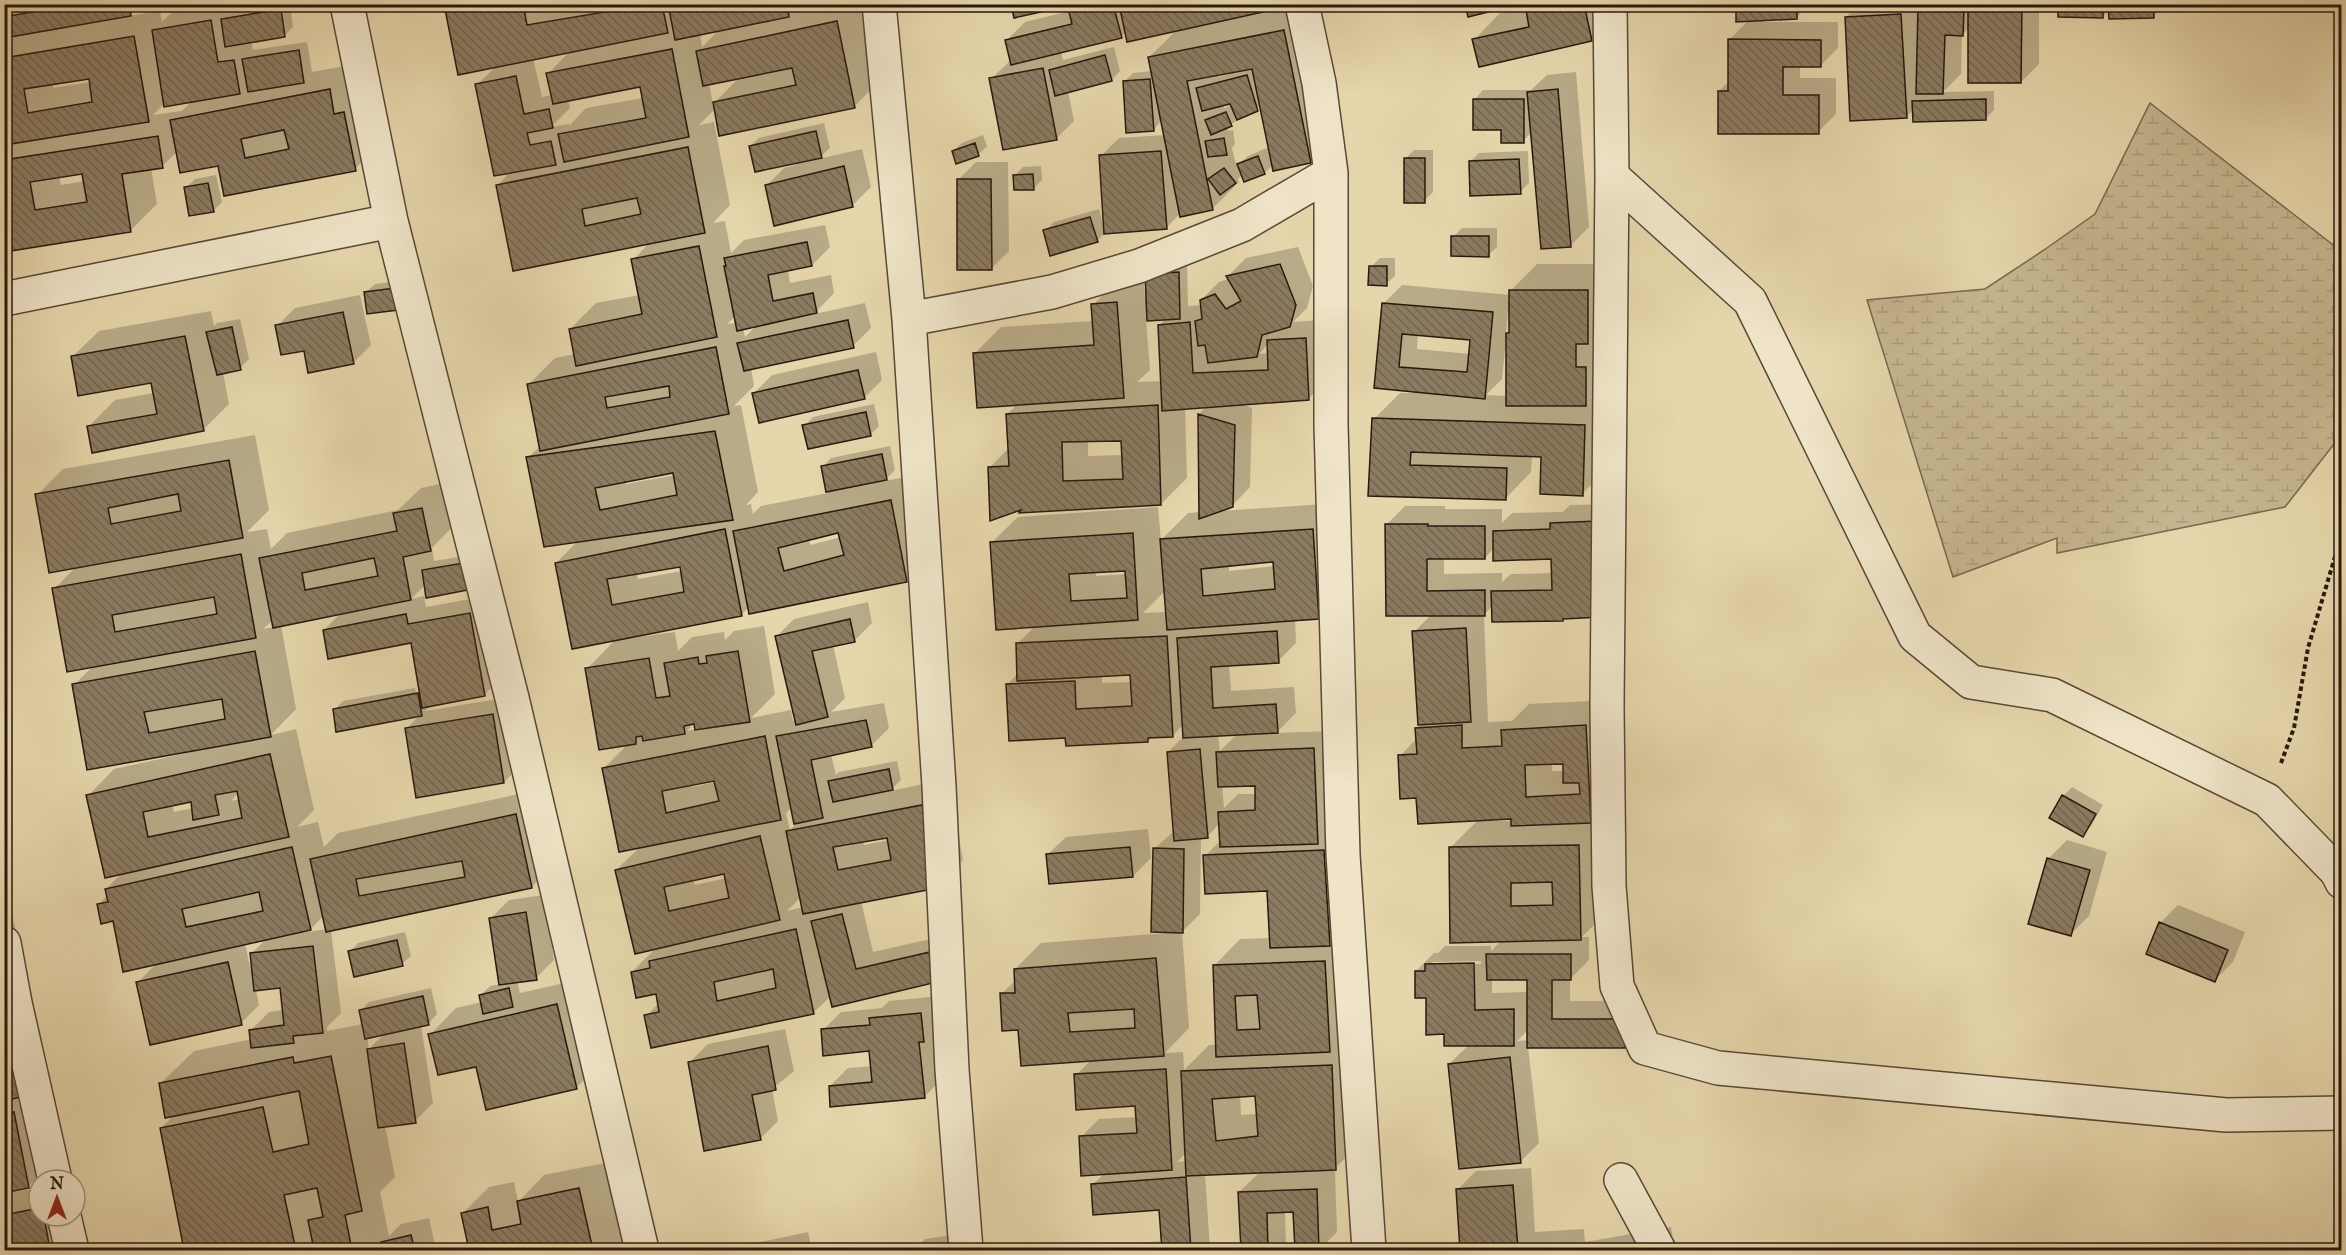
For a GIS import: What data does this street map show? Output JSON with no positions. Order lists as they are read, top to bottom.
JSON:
{
  "north": "top"
}
